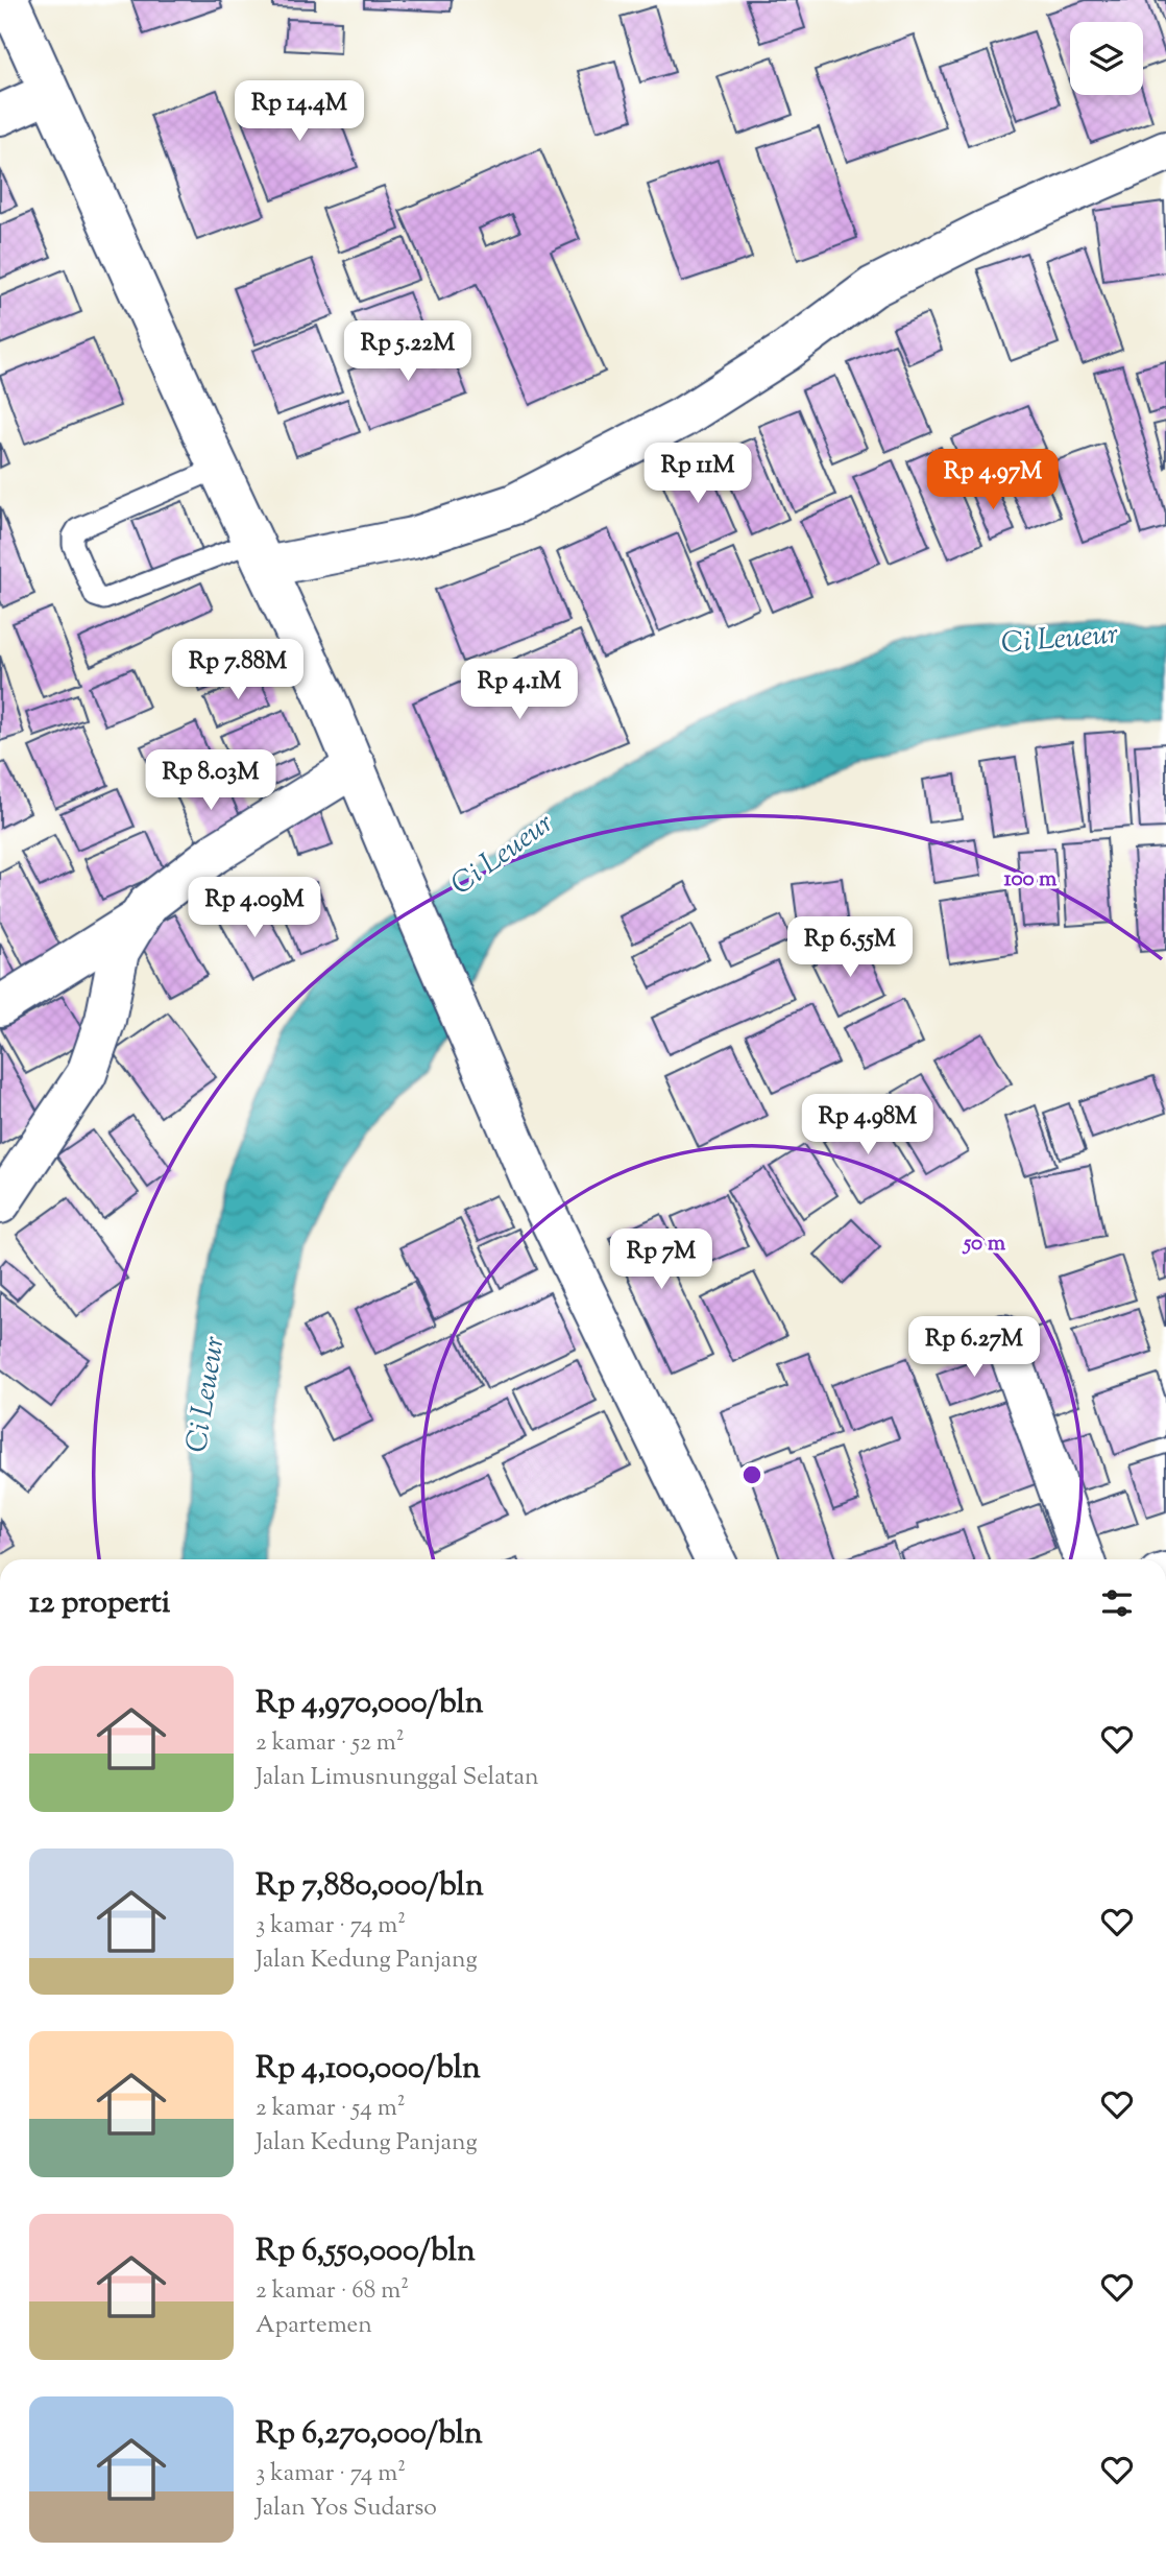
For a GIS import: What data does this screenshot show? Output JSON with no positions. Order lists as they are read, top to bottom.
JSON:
{
  "water": ["Ci Leueur"],
  "page": {
    "price": [
      "Rp 14.4M",
      "Rp 5.22M",
      "Rp 11M",
      "Rp 4.97M",
      "Rp 7.88M",
      "Rp 4.1M",
      "Rp 8.03M",
      "Rp 4.09M",
      "Rp 6.55M",
      "Rp 4.98M",
      "Rp 7M",
      "Rp 6.27M"
    ],
    "heading": "12 properti",
    "list": [
      {
        "name": "Rp 4,970,000/bln",
        "note": "2 kamar · 52 m² · Jalan Limusnunggal Selatan"
      },
      {
        "name": "Rp 7,880,000/bln",
        "note": "3 kamar · 74 m² · Jalan Kedung Panjang"
      },
      {
        "name": "Rp 4,100,000/bln",
        "note": "2 kamar · 54 m² · Jalan Kedung Panjang"
      },
      {
        "name": "Rp 6,550,000/bln",
        "note": "2 kamar · 68 m² · Apartemen"
      },
      {
        "name": "Rp 6,270,000/bln",
        "note": "3 kamar · 74 m² · Jalan Yos Sudarso"
      }
    ]
  },
  "rings": ["100 m", "50 m"]
}
